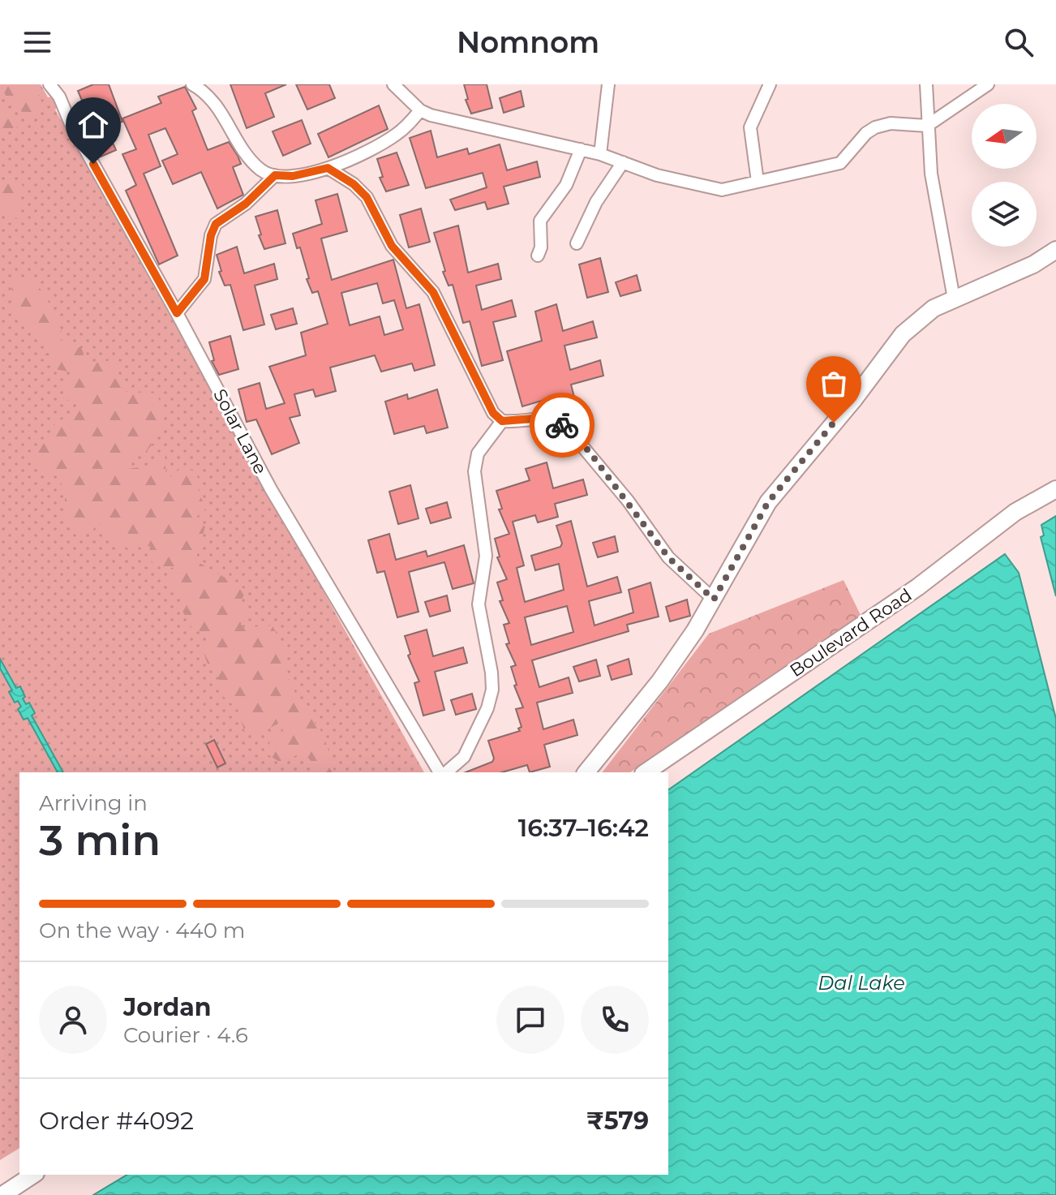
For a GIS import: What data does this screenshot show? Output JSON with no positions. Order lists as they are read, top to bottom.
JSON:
{
  "streets": {
    "street": ["Solar Lane", "Boulevard Road"]
  },
  "water": ["Dal Lake"],
  "north": "left",
  "page": {
    "header": "Nomnom",
    "heading": ["3 min", "Arriving in", "16:37–16:42"],
    "panel": [
      "Jordan",
      "Courier · 4.6",
      "Order #4092",
      "₹579"
    ],
    "bar": "On the way · 440 m"
  }
}
